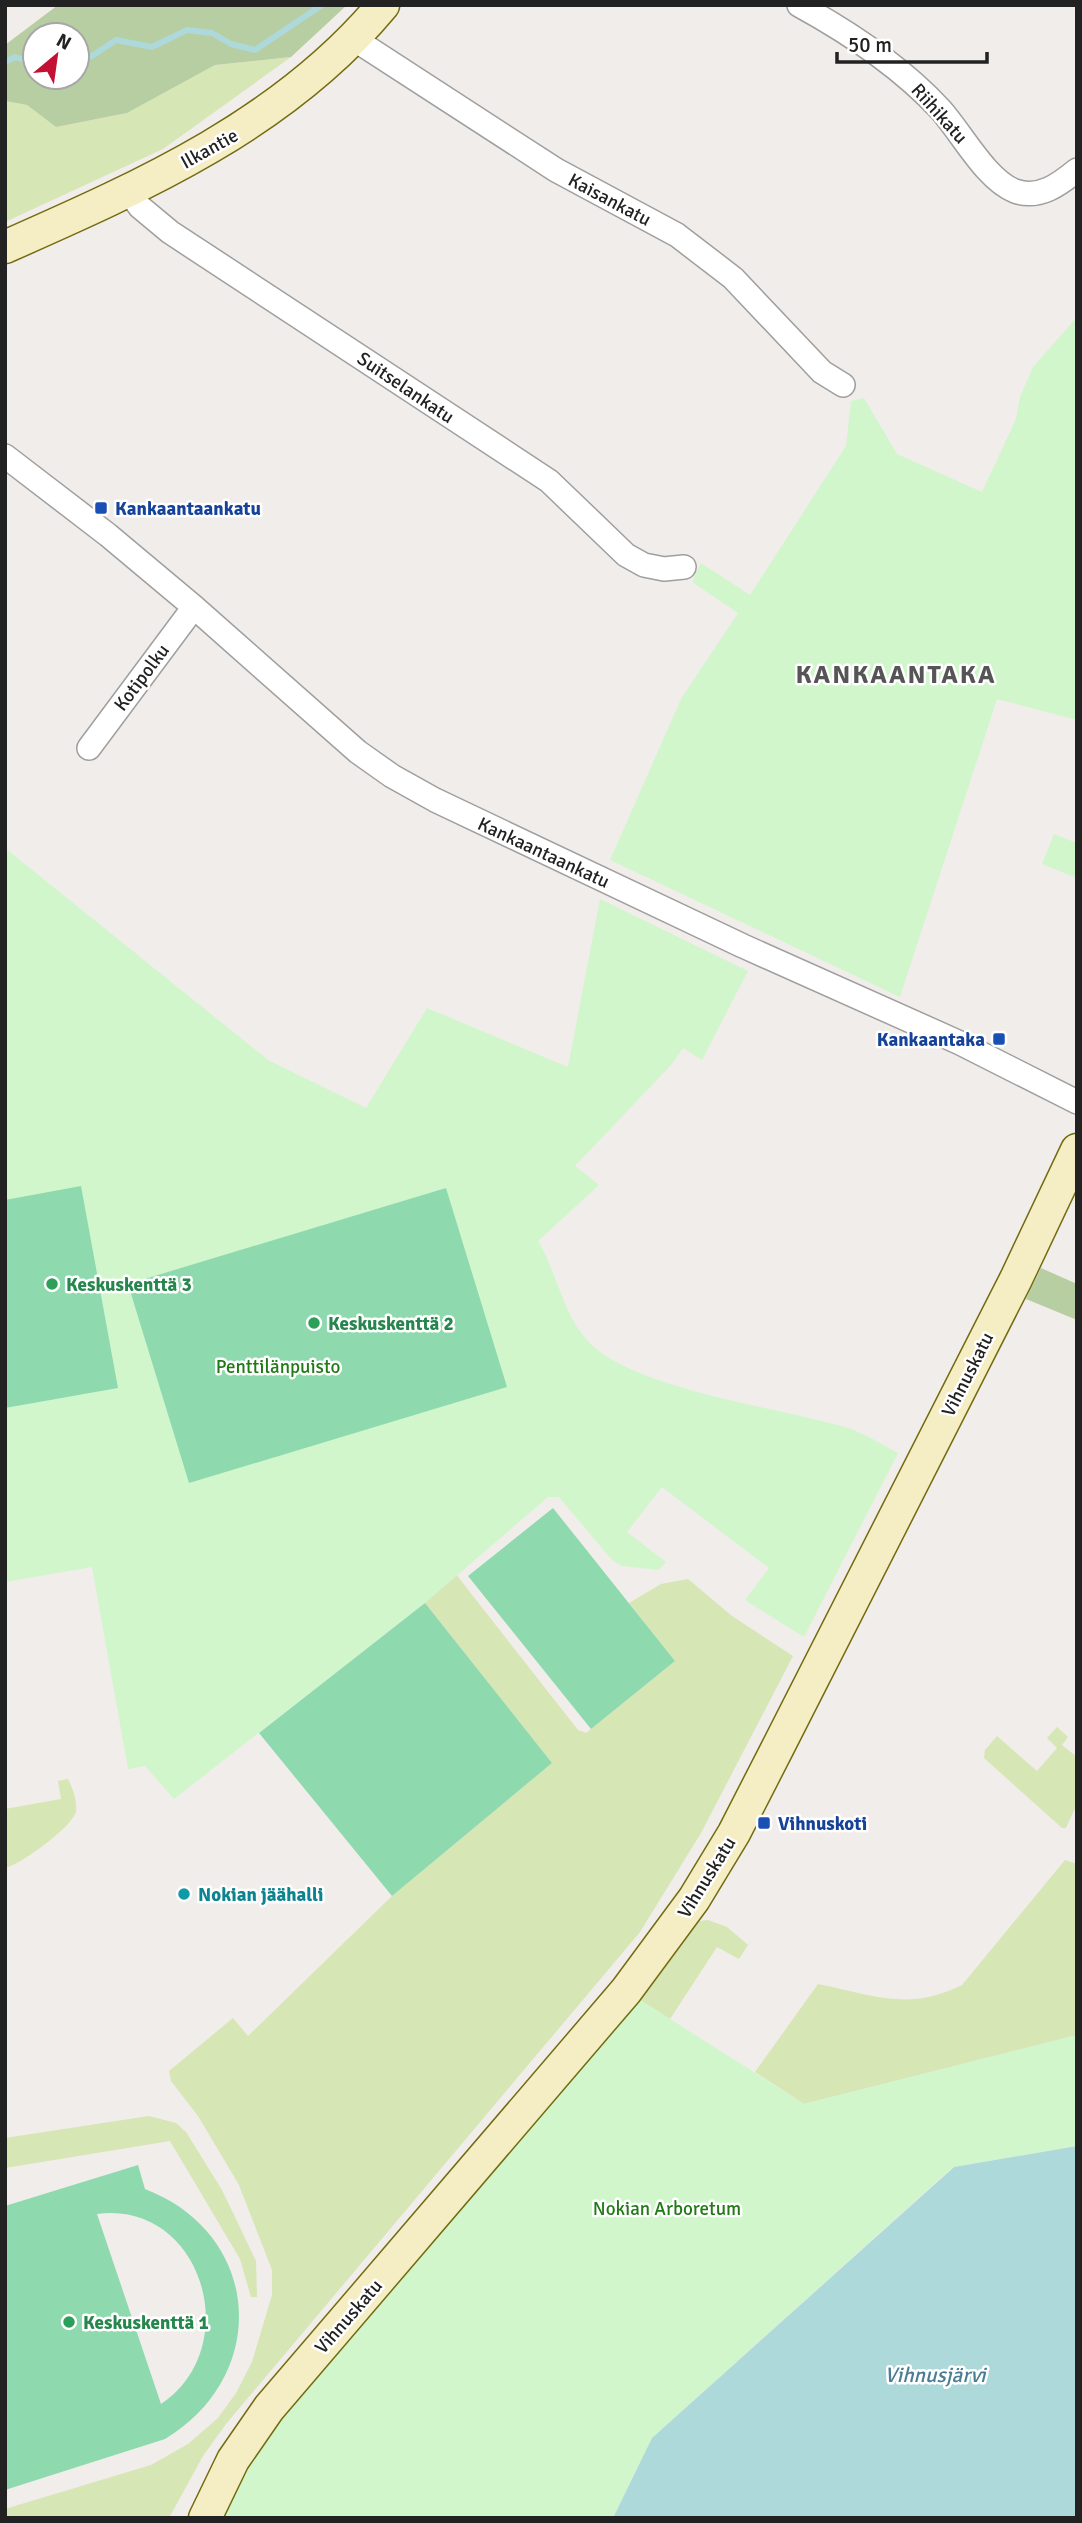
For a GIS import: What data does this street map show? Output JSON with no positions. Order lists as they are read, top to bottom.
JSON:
{
  "streets": {
    "street": [
      "Riihikatu",
      "Ilkantie",
      "Kaisankatu",
      "Suitselankatu",
      "Kotipolku",
      "Kankaantaankatu",
      "Vihnuskatu"
    ]
  },
  "crossings": [
    ["Ilkantie", "Kaisankatu"],
    ["Ilkantie", "Suitselankatu"],
    ["Kotipolku", "Kankaantaankatu"]
  ],
  "districts": ["KANKAANTAKA"],
  "water": ["Vihnusjärvi"],
  "parks": ["Penttilänpuisto", "Nokian Arboretum"],
  "places": {
    "transit": ["Kankaantaankatu", "Kankaantaka", "Vihnuskoti"],
    "other": [
      "Keskuskenttä 3",
      "Keskuskenttä 2",
      "Nokian jäähalli",
      "Keskuskenttä 1"
    ]
  },
  "scale_bar": "50 m",
  "north": "top right"
}
